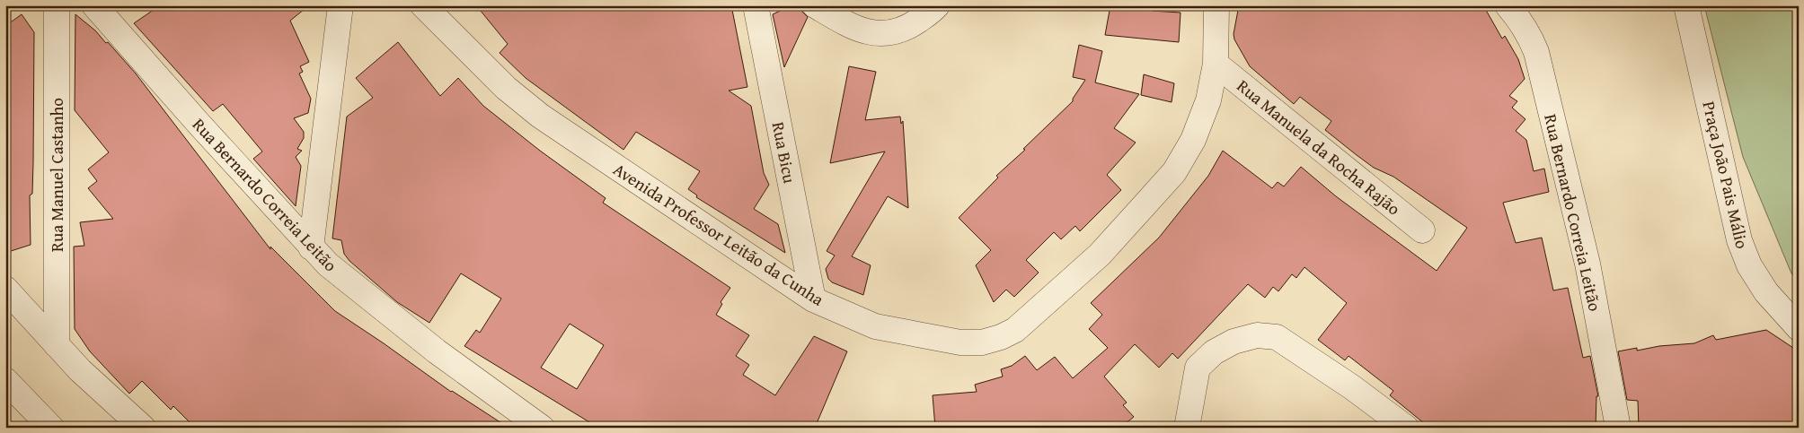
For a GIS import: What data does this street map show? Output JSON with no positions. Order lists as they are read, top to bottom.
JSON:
{
  "streets": {
    "street": [
      "Rua Manuela da Rocha Rajão",
      "Rua Bicu",
      "Rua Manuel Castanho",
      "Praça João Pais Málio",
      "Rua Bernardo Correia Leitão",
      "Avenida Professor Leitão da Cunha"
    ]
  },
  "crossings": [
    ["Rua Manuela da Rocha Rajão", "Avenida Professor Leitão da Cunha"],
    ["Rua Bicu", "Avenida Professor Leitão da Cunha"]
  ]
}
